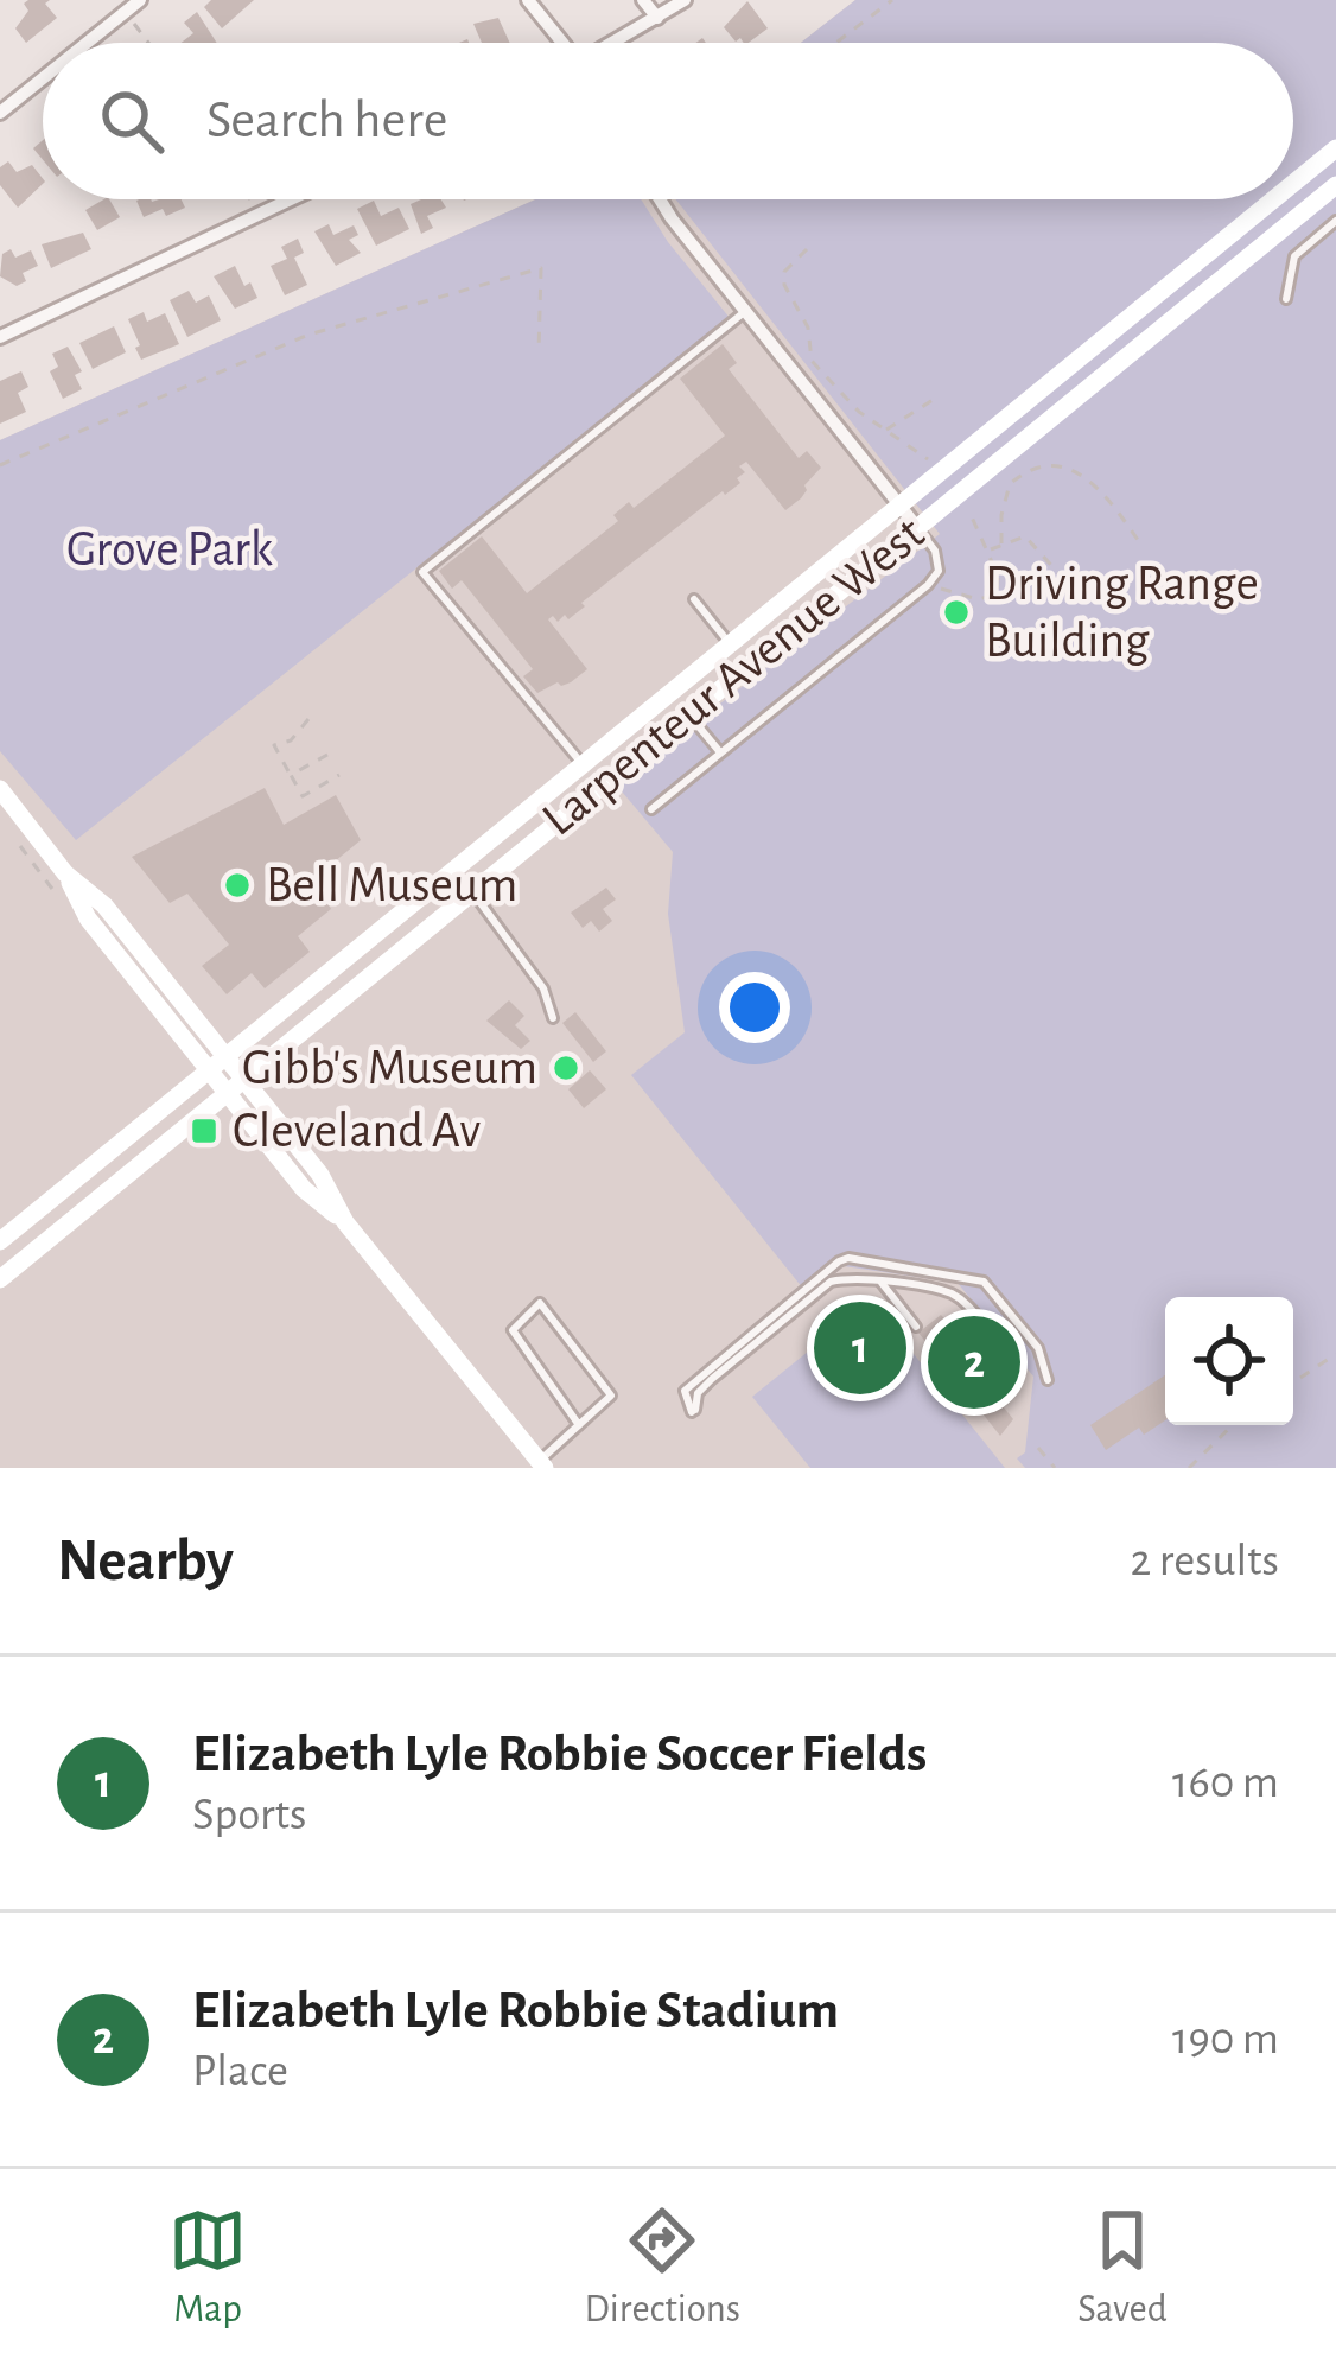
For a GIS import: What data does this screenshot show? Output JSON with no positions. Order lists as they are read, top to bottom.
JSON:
{
  "streets": {
    "main road": ["Larpenteur Avenue West"]
  },
  "parks": ["Grove Park"],
  "places": {
    "other": ["Driving Range Building", "Bell Museum", "Gibb's Museum"],
    "transit": ["Cleveland Av"]
  },
  "page": {
    "search": "Search here",
    "pins": ["1", "2"],
    "heading": ["Nearby", "2 results"],
    "list": [
      {
        "mark": "1",
        "name": "Elizabeth Lyle Robbie Soccer Fields",
        "note": "Sports",
        "value": "160 m"
      },
      {
        "mark": "2",
        "name": "Elizabeth Lyle Robbie Stadium",
        "note": "Place",
        "value": "190 m"
      }
    ],
    "nav": ["Map", "Directions", "Saved"]
  }
}
